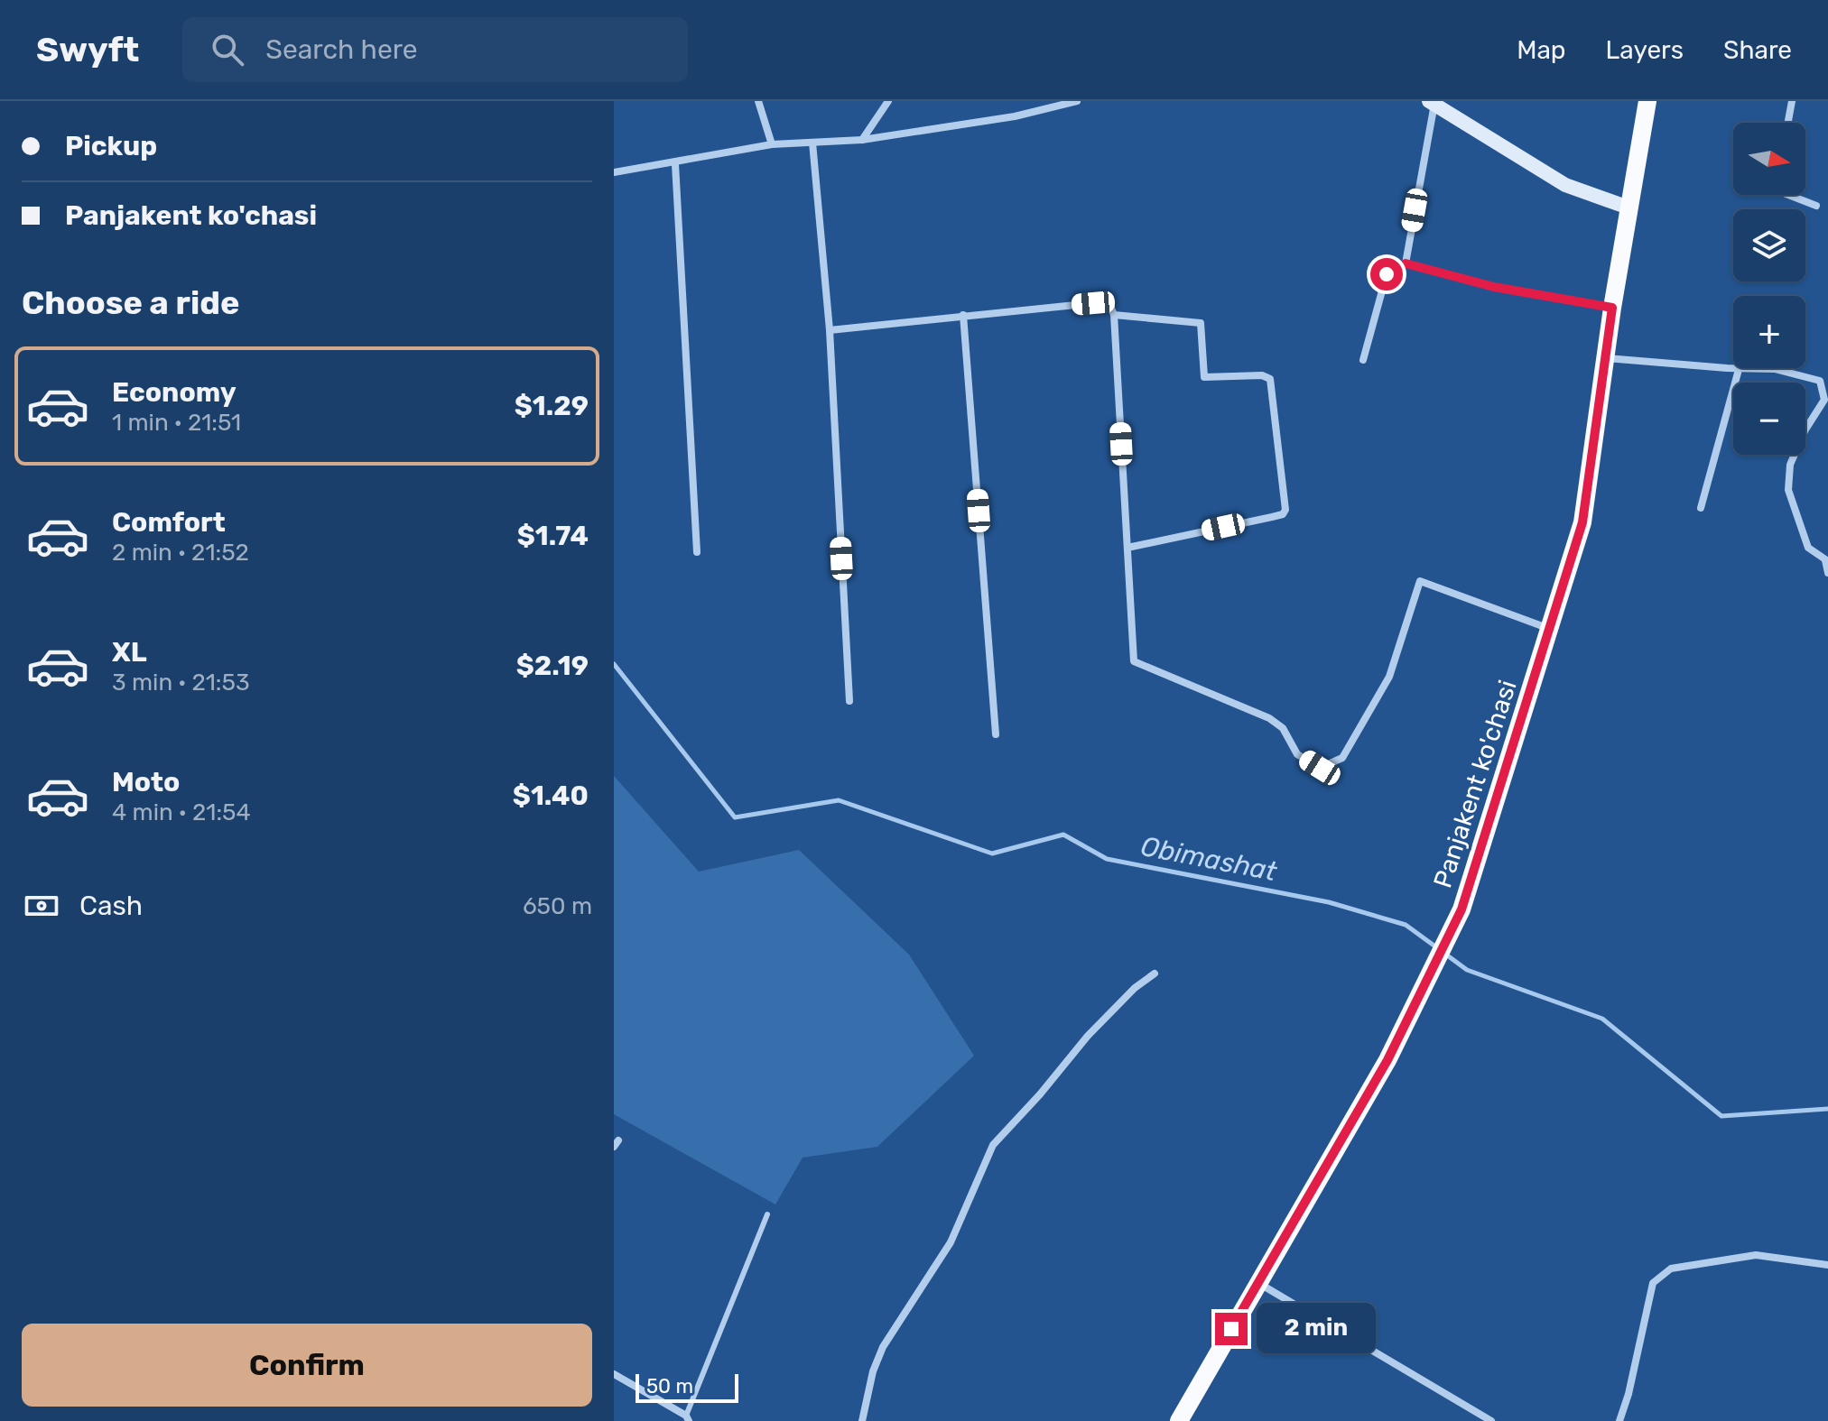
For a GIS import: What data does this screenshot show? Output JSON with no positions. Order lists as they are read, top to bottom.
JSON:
{
  "streets": {
    "main road": ["Panjakent ko'chasi"]
  },
  "water": ["Obimashat"],
  "scale_bar": "50 m",
  "north": "right",
  "page": {
    "header": "Swyft",
    "search": "Search here",
    "nav": ["Map", "Layers", "Share"],
    "banner": ["Pickup", "Panjakent ko'chasi"],
    "map_buttons": ["+", "−"],
    "heading": "Choose a ride",
    "list": [
      {
        "name": "Economy",
        "note": "1 min · 21:51",
        "value": "$1.29"
      },
      {
        "name": "Comfort",
        "note": "2 min · 21:52",
        "value": "$1.74"
      },
      {
        "name": "XL",
        "note": "3 min · 21:53",
        "value": "$2.19"
      },
      {
        "name": "Moto",
        "note": "4 min · 21:54",
        "value": "$1.40"
      }
    ],
    "pay": ["Cash", "650 m"],
    "bubble": "2 min",
    "buttons": "Confirm",
    "scale": "50 m"
  }
}
